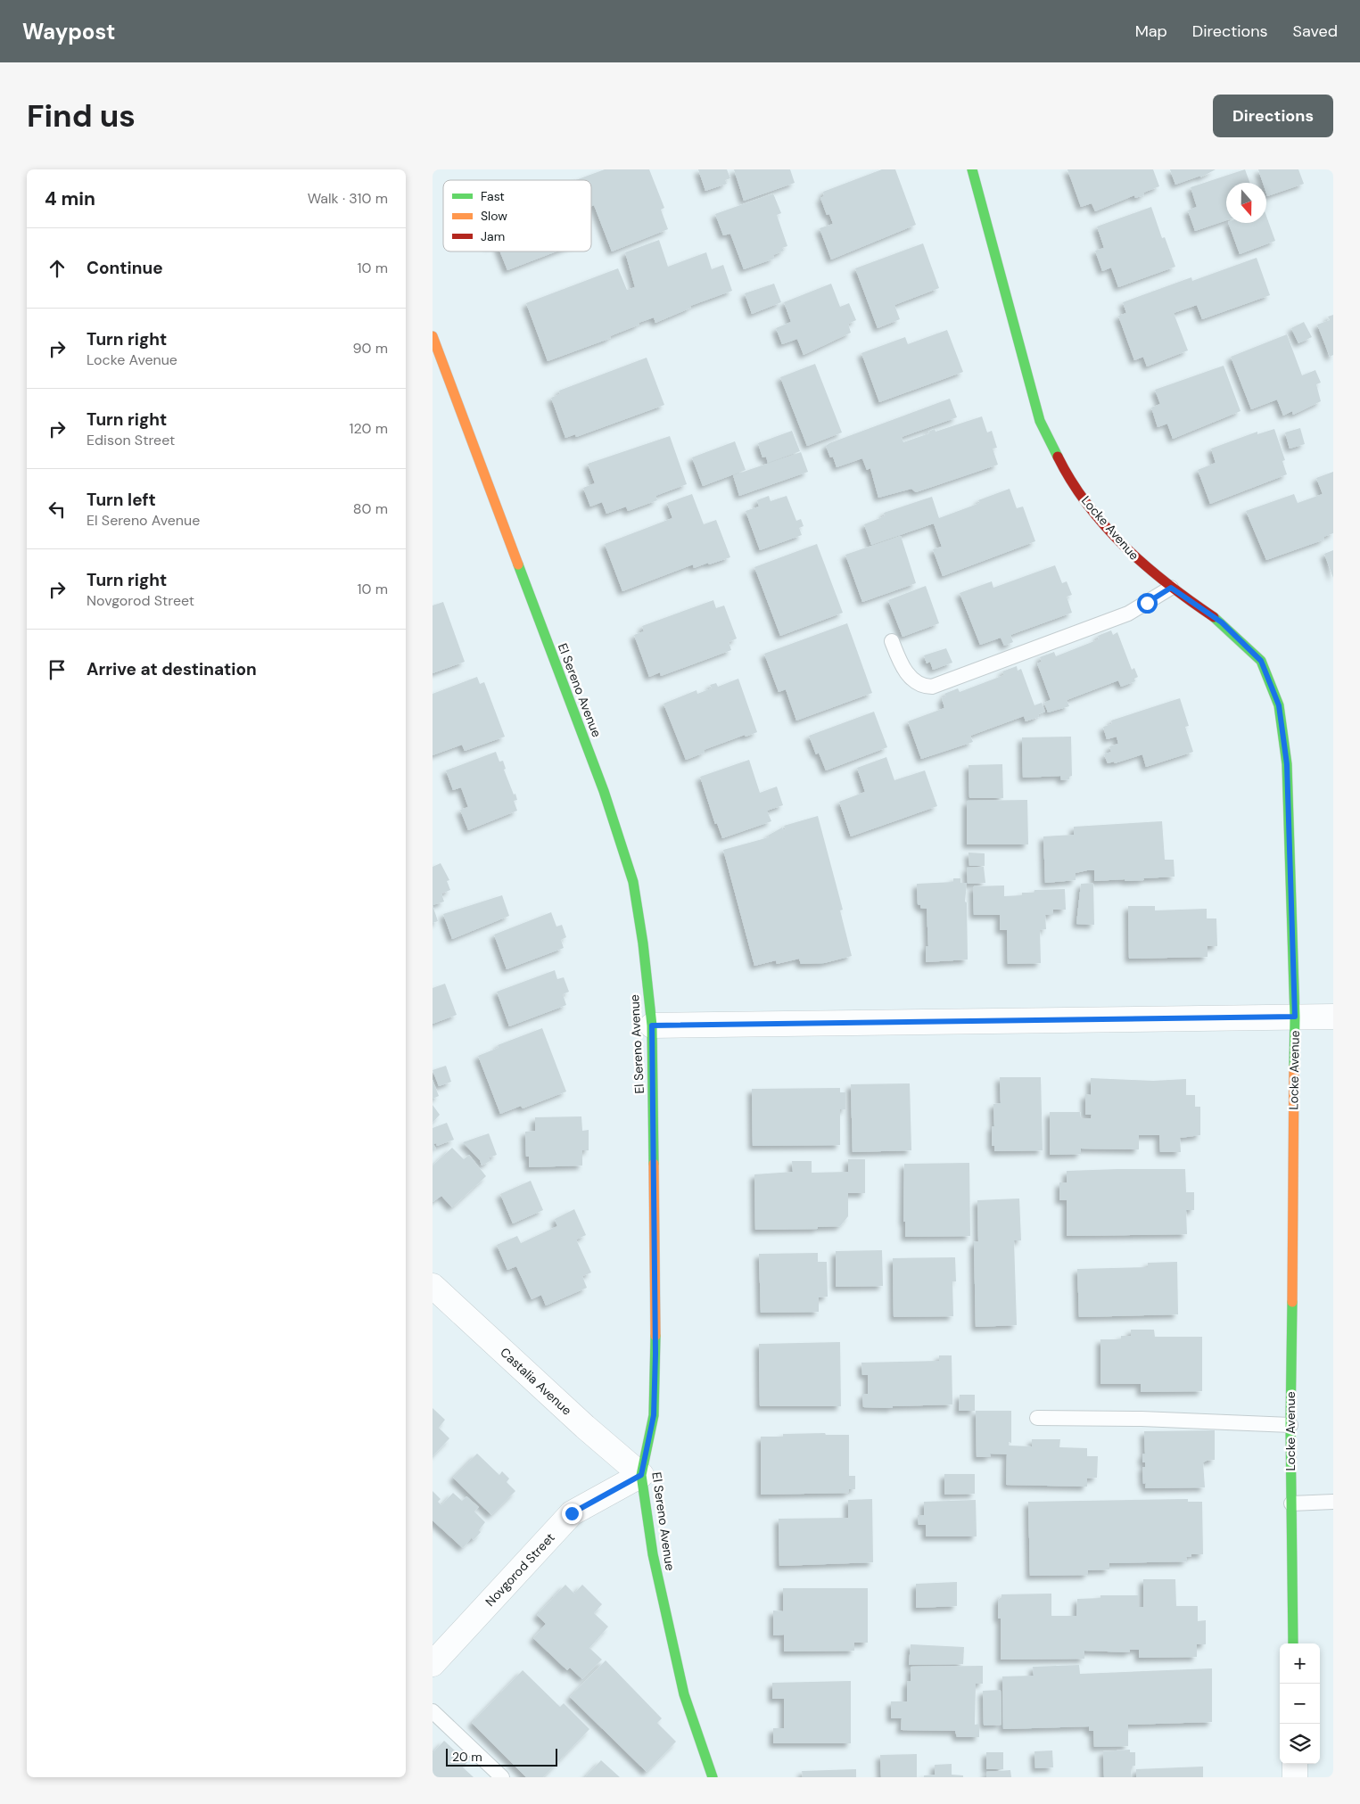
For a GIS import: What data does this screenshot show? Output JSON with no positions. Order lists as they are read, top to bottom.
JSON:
{
  "streets": {
    "street": [
      "Locke Avenue",
      "El Sereno Avenue",
      "Castalia Avenue",
      "Novgorod Street"
    ]
  },
  "crossings": [
    ["El Sereno Avenue", "Castalia Avenue"],
    ["El Sereno Avenue", "Novgorod Street"],
    ["Castalia Avenue", "Novgorod Street"]
  ],
  "legend": ["Fast", "Slow", "Jam"],
  "scale_bar": "20 m",
  "north": "bottom",
  "page": {
    "header": "Waypost",
    "nav": ["Map", "Directions", "Saved"],
    "buttons": "Directions",
    "title": "Find us",
    "heading": ["4 min", "Walk · 310 m"],
    "list": [
      ["Continue", "10 m"],
      ["Turn right", "Locke Avenue", "90 m"],
      ["Turn right", "Edison Street", "120 m"],
      ["Turn left", "El Sereno Avenue", "80 m"],
      ["Turn right", "Novgorod Street", "10 m"],
      "Arrive at destination"
    ],
    "map_buttons": ["+", "−"],
    "scale": "20 m"
  }
}
